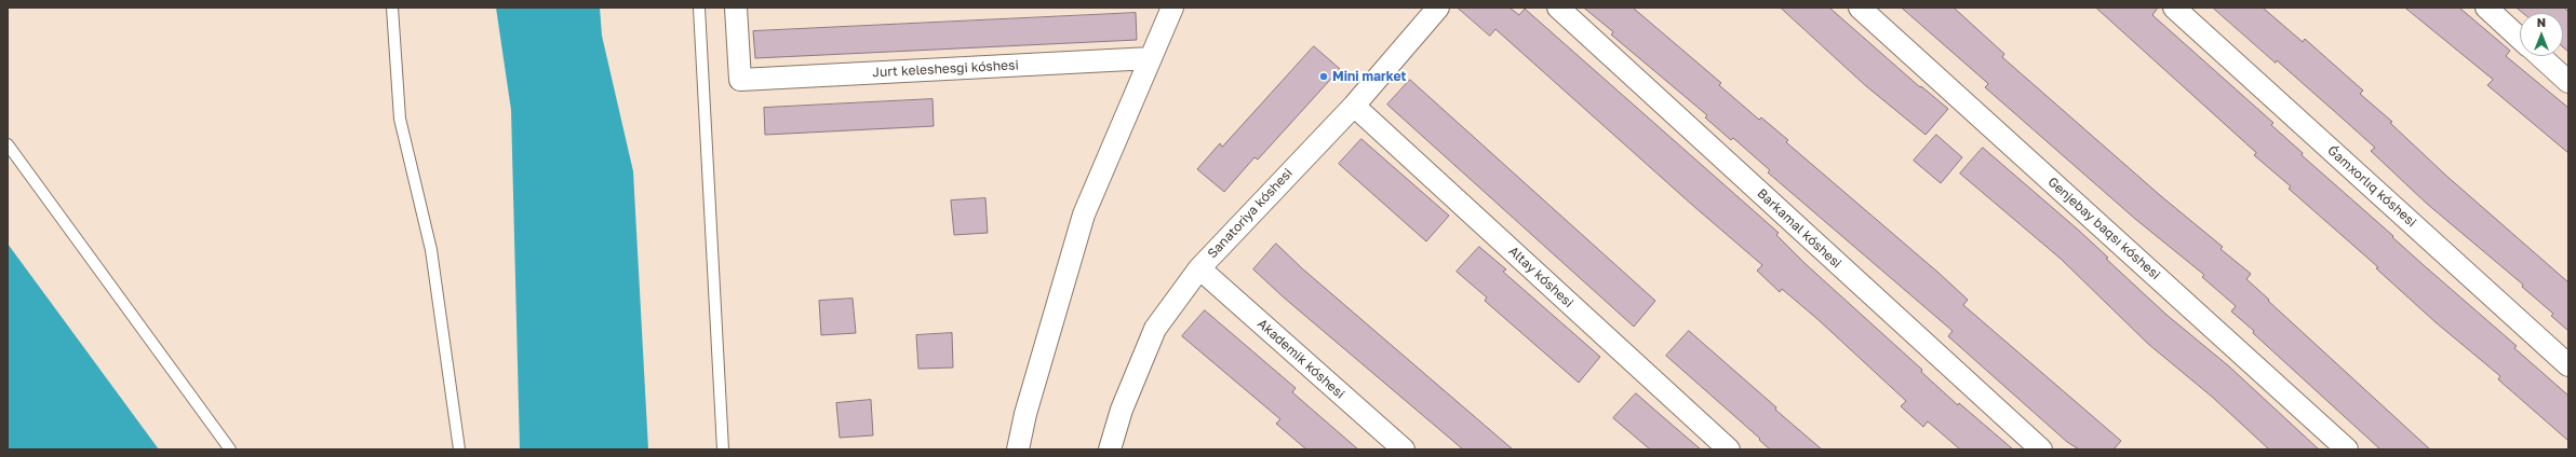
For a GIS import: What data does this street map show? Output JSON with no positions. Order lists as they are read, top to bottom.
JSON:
{
  "streets": {
    "street": [
      "Jurt keleshesgi kóshesi",
      "Ǵamxorlıq kóshesi",
      "Sanatoriya kóshesi",
      "Barkamal kóshesi",
      "Genjebay baqsı kóshesi",
      "Altay kóshesi",
      "Akademik kóshesi"
    ]
  },
  "crossings": [
    ["Sanatoriya kóshesi", "Altay kóshesi"],
    ["Sanatoriya kóshesi", "Akademik kóshesi"]
  ],
  "places": ["Mini market"],
  "north": "top"
}
